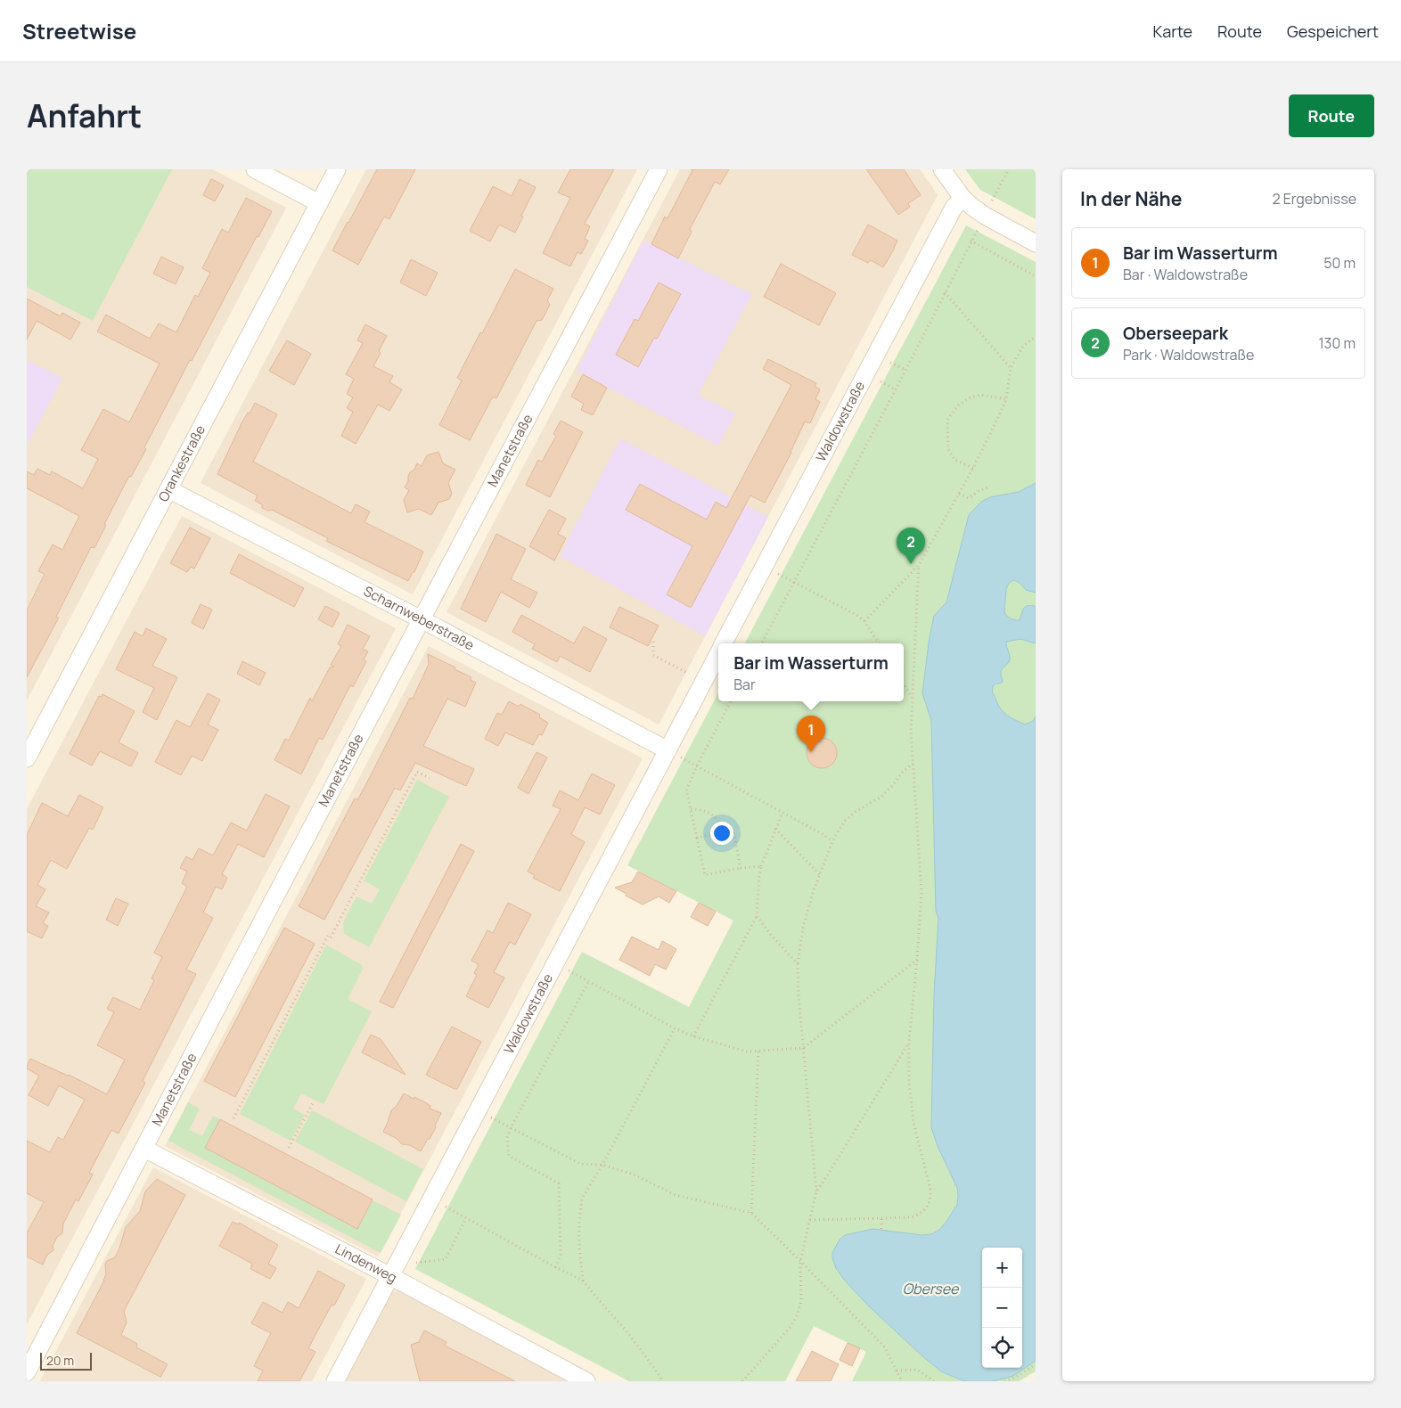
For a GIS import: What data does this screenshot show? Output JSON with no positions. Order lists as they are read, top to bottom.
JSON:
{
  "streets": {
    "street": [
      "Waldowstraße",
      "Manetstraße",
      "Orankestraße",
      "Scharnweberstraße",
      "Lindenweg"
    ]
  },
  "crossings": [
    ["Waldowstraße", "Scharnweberstraße"],
    ["Waldowstraße", "Lindenweg"],
    ["Manetstraße", "Scharnweberstraße"],
    ["Manetstraße", "Lindenweg"],
    ["Orankestraße", "Scharnweberstraße"]
  ],
  "water": ["Obersee"],
  "scale_bar": "20 m",
  "page": {
    "header": "Streetwise",
    "nav": ["Karte", "Route", "Gespeichert"],
    "title": "Anfahrt",
    "buttons": "Route",
    "heading": ["In der Nähe", "2 Ergebnisse"],
    "list": [
      {
        "mark": "1",
        "name": "Bar im Wasserturm",
        "note": "Bar · Waldowstraße",
        "value": "50 m"
      },
      {
        "mark": "2",
        "name": "Oberseepark",
        "note": "Park · Waldowstraße",
        "value": "130 m"
      }
    ],
    "pins": ["2", "1"],
    "popup": ["Bar im Wasserturm", "Bar"],
    "map_buttons": ["+", "−"],
    "scale": "20 m"
  }
}
